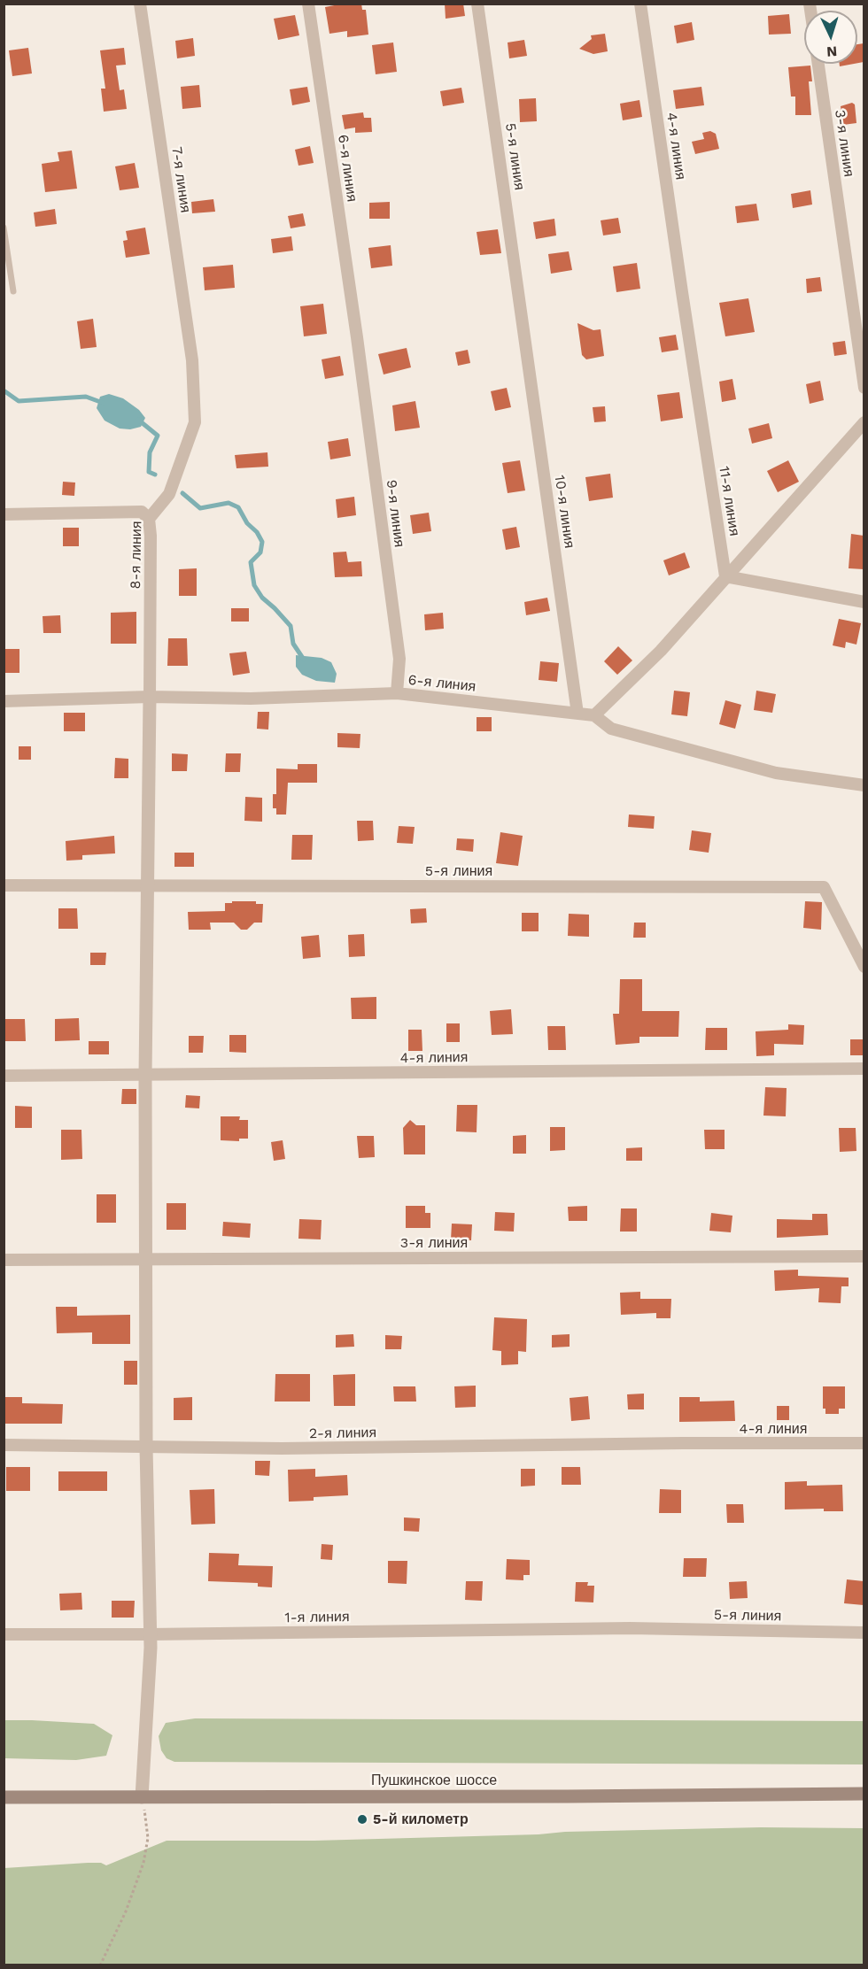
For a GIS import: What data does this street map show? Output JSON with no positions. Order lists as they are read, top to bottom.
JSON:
{
  "streets": {
    "main road": ["Пушкинское шоссе"],
    "street": [
      "3-я линия",
      "4-я линия",
      "5-я линия",
      "6-я линия",
      "7-я линия",
      "11-я линия",
      "10-я линия",
      "9-я линия",
      "8-я линия",
      "2-я линия",
      "1-я линия"
    ]
  },
  "crossings": [
    ["4-я линия", "11-я линия"],
    ["4-я линия", "2-я линия"],
    ["5-я линия", "10-я линия"],
    ["5-я линия", "1-я линия"],
    ["6-я линия", "10-я линия"],
    ["6-я линия", "9-я линия"],
    ["6-я линия", "8-я линия"],
    ["7-я линия", "8-я линия"]
  ],
  "places": ["5-й километр"],
  "north": "bottom"
}
